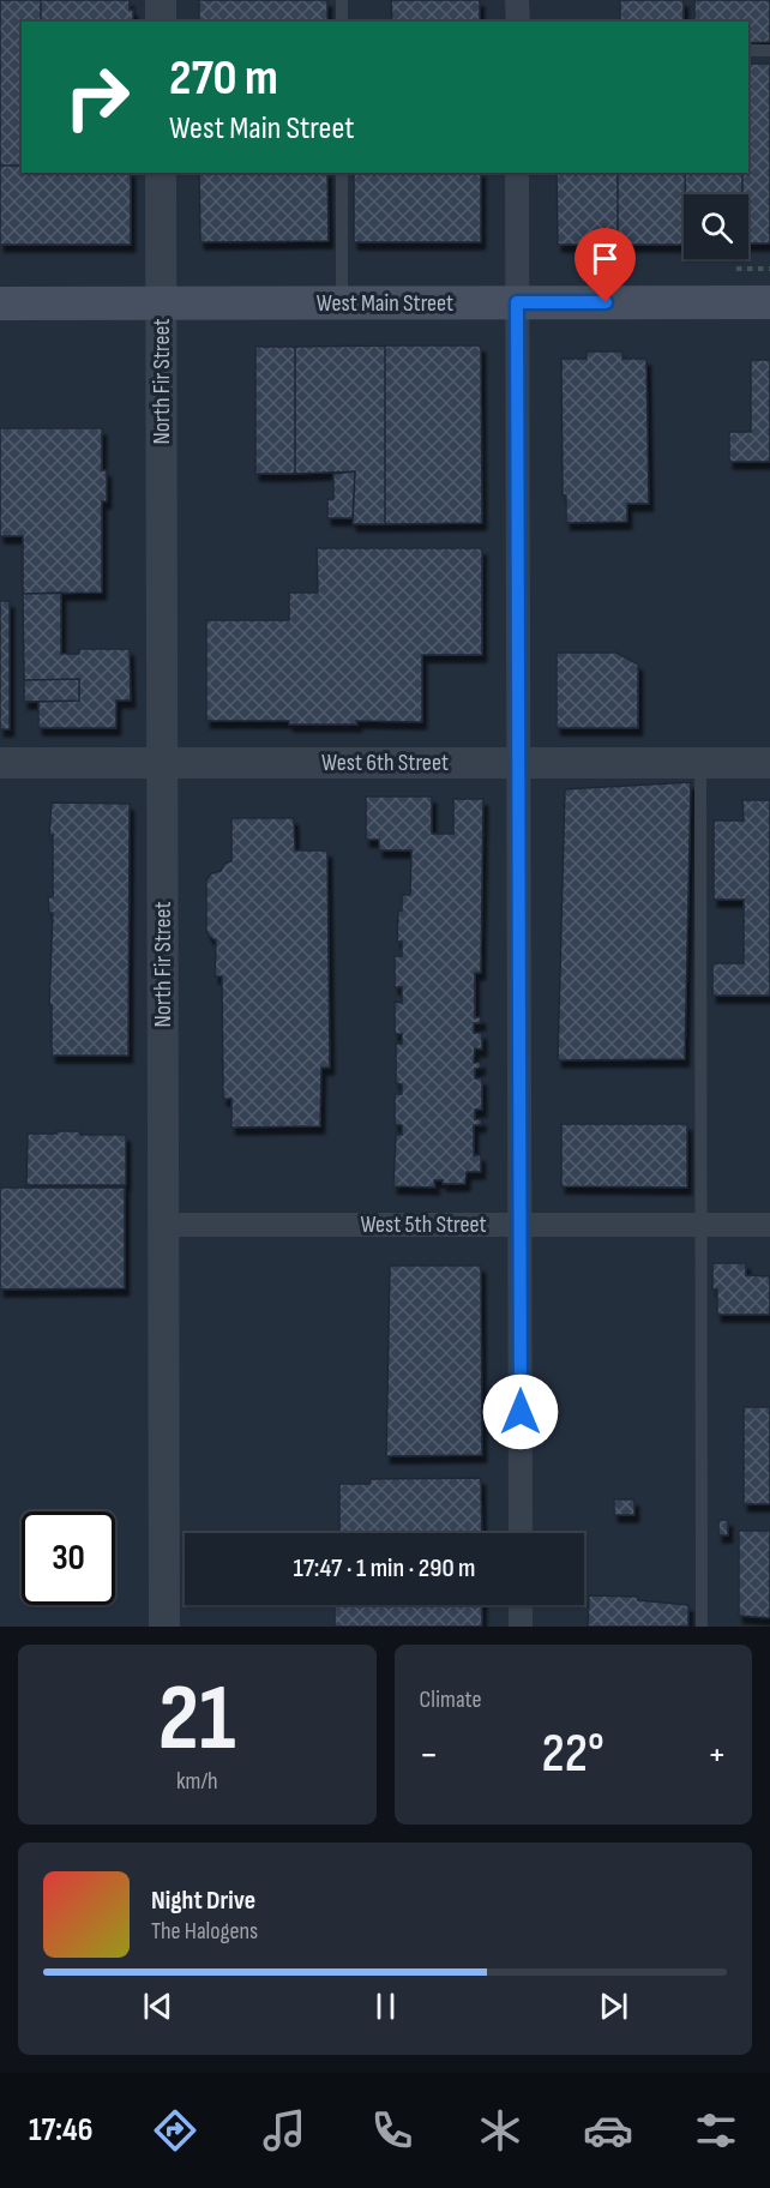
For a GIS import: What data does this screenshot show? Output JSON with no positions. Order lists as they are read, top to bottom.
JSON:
{
  "streets": {
    "main road": ["West Main Street"],
    "street": ["North Fir Street", "West 6th Street", "West 5th Street"]
  },
  "crossings": [
    ["West Main Street", "North Fir Street"],
    ["North Fir Street", "West 6th Street"],
    ["North Fir Street", "West 5th Street"]
  ],
  "page": {
    "turn": ["270 m", "West Main Street"],
    "limit": "30",
    "trip": "17:47 · 1 min · 290 m",
    "tile": [
      ["21", "km/h"],
      "Climate"
    ],
    "heat": ["−", "22°", "+"],
    "song": ["Night Drive", "The Halogens"],
    "tabs": "17:46"
  }
}
